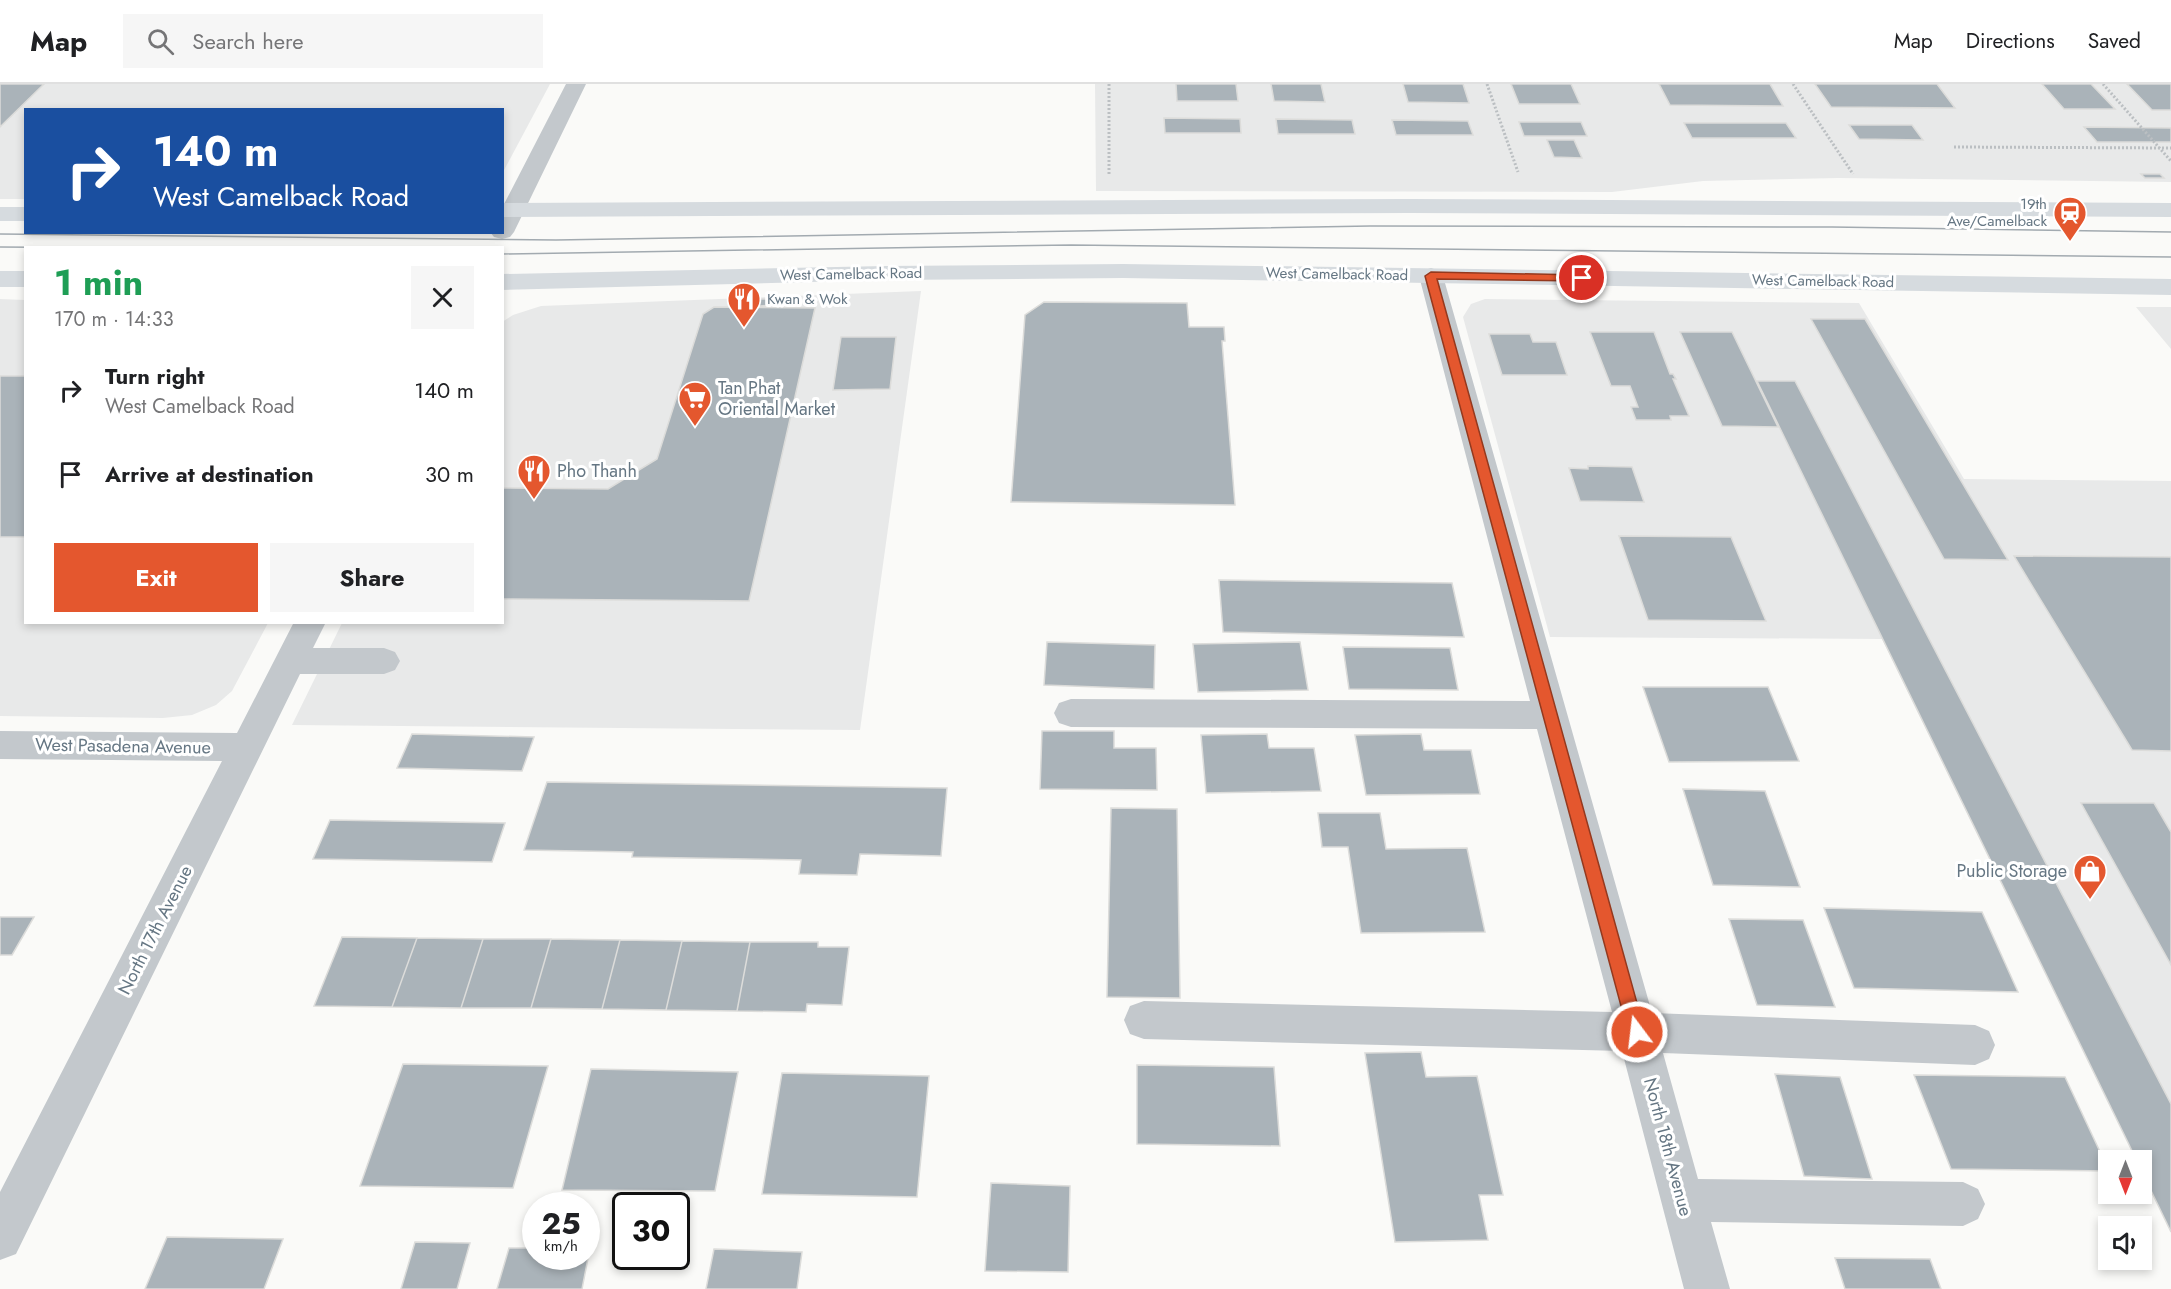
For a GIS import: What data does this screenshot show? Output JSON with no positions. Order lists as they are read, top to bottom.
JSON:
{
  "streets": {
    "main road": ["West Camelback Road"],
    "street": ["West Pasadena Avenue", "North 17th Avenue", "North 18th Avenue"]
  },
  "crossings": [
    ["West Camelback Road", "North 18th Avenue"],
    ["West Pasadena Avenue", "North 17th Avenue"]
  ],
  "places": {
    "station": ["19th Ave/Camelback"],
    "restaurant": ["Kwan & Wok", "Pho Thanh"],
    "supermarket": ["Tan Phat Oriental Market"],
    "shop": ["Public Storage"]
  },
  "north": "bottom",
  "page": {
    "header": "Map",
    "search": "Search here",
    "nav": ["Map", "Directions", "Saved"],
    "turn": ["140 m", "West Camelback Road"],
    "heading": ["1 min", "170 m · 14:33"],
    "list": [
      {
        "name": "Turn right",
        "note": "West Camelback Road",
        "value": "140 m"
      },
      {
        "name": "Arrive at destination",
        "value": "30 m"
      }
    ],
    "buttons": ["Exit", "Share"],
    "speed": "25 km/h",
    "limit": "30"
  }
}
